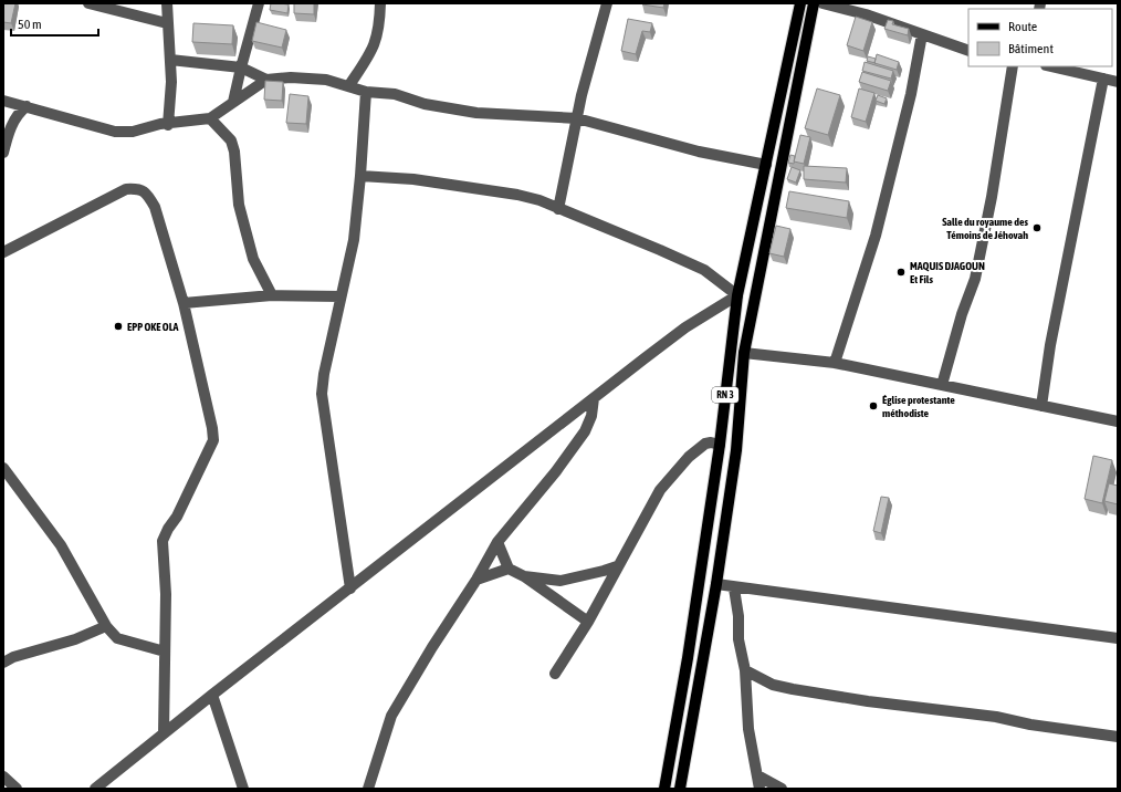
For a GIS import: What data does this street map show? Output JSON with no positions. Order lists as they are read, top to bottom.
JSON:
{
  "streets": {
    "main road": ["RN 3"]
  },
  "places": [
    "Salle du royaume des Témoins de Jéhovah",
    "MAQUIS DJAGOUN Et Fils",
    "EPP OKE OLA",
    "Église protestante méthodiste"
  ],
  "legend": ["Route", "Bâtiment"],
  "scale_bar": "50 m"
}
